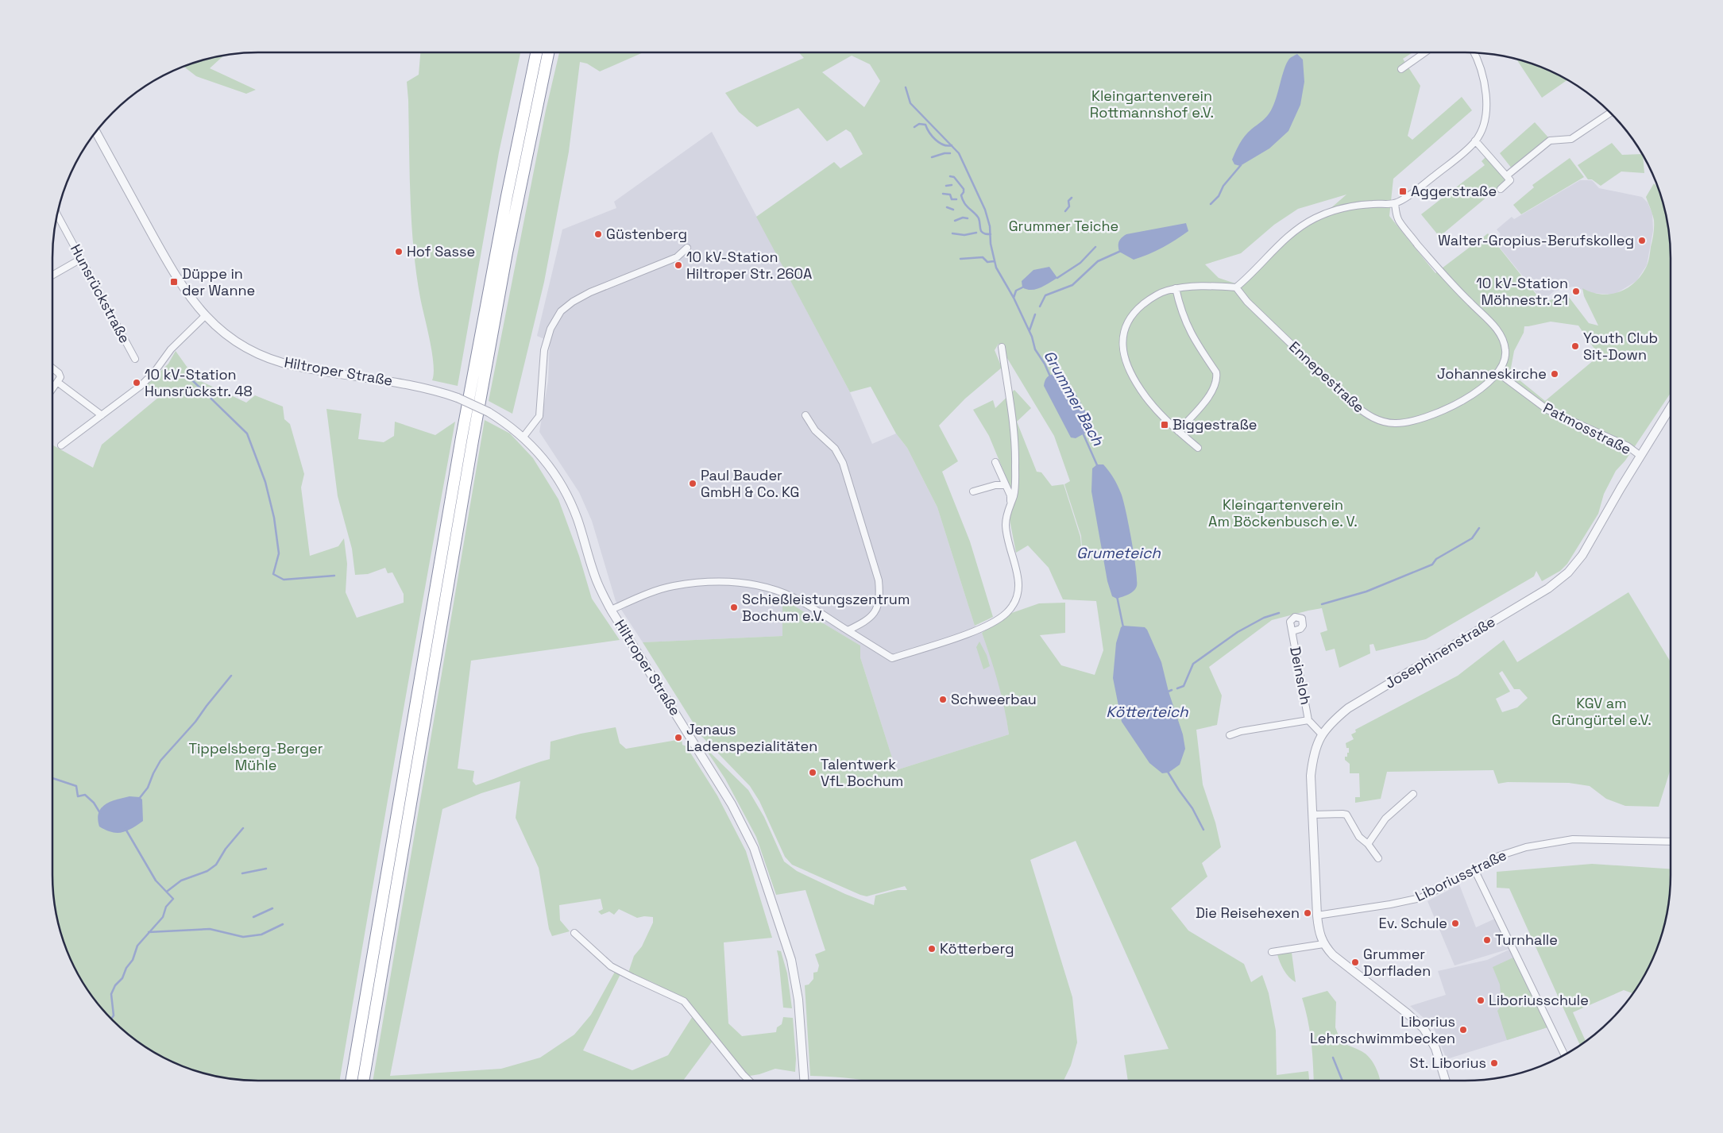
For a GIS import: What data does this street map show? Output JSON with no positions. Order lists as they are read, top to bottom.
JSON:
{
  "streets": {
    "street": [
      "Hunsrückstraße",
      "Hiltroper Straße",
      "Ennepestraße",
      "Patmosstraße",
      "Josephinenstraße",
      "Deinsloh",
      "Liboriusstraße"
    ]
  },
  "crossings": [
    ["Ennepestraße", "Patmosstraße"],
    ["Patmosstraße", "Josephinenstraße"],
    ["Josephinenstraße", "Deinsloh"],
    ["Josephinenstraße", "Liboriusstraße"]
  ],
  "water": ["Grummer Bach", "Grumeteich", "Kötterteich"],
  "parks": [
    "Kleingartenverein Rottmannshof e.V.",
    "Grummer Teiche",
    "Kleingartenverein Am Böckenbusch e. V.",
    "KGV am Grüngürtel e.V.",
    "Tippelsberg-Berger Mühle"
  ],
  "places": {
    "transit": ["Aggerstraße", "Düppe in der Wanne", "Biggestraße"],
    "other": [
      "Güstenberg",
      "Walter-Gropius-Berufskolleg",
      "Hof Sasse",
      "10 kV-Station Hiltroper Str. 260A",
      "10 kV-Station Möhnestr. 21",
      "Youth Club Sit-Down",
      "Johanneskirche",
      "10 kV-Station Hunsrückstr. 48",
      "Paul Bauder GmbH & Co. KG",
      "Schießleistungszentrum Bochum e.V.",
      "Schweerbau",
      "Jenaus Ladenspezialitäten",
      "Talentwerk VfL Bochum",
      "Die Reisehexen",
      "Ev. Schule",
      "Turnhalle",
      "Kötterberg",
      "Grummer Dorfladen",
      "Liboriusschule",
      "Liborius Lehrschwimmbecken",
      "St. Liborius"
    ]
  }
}
